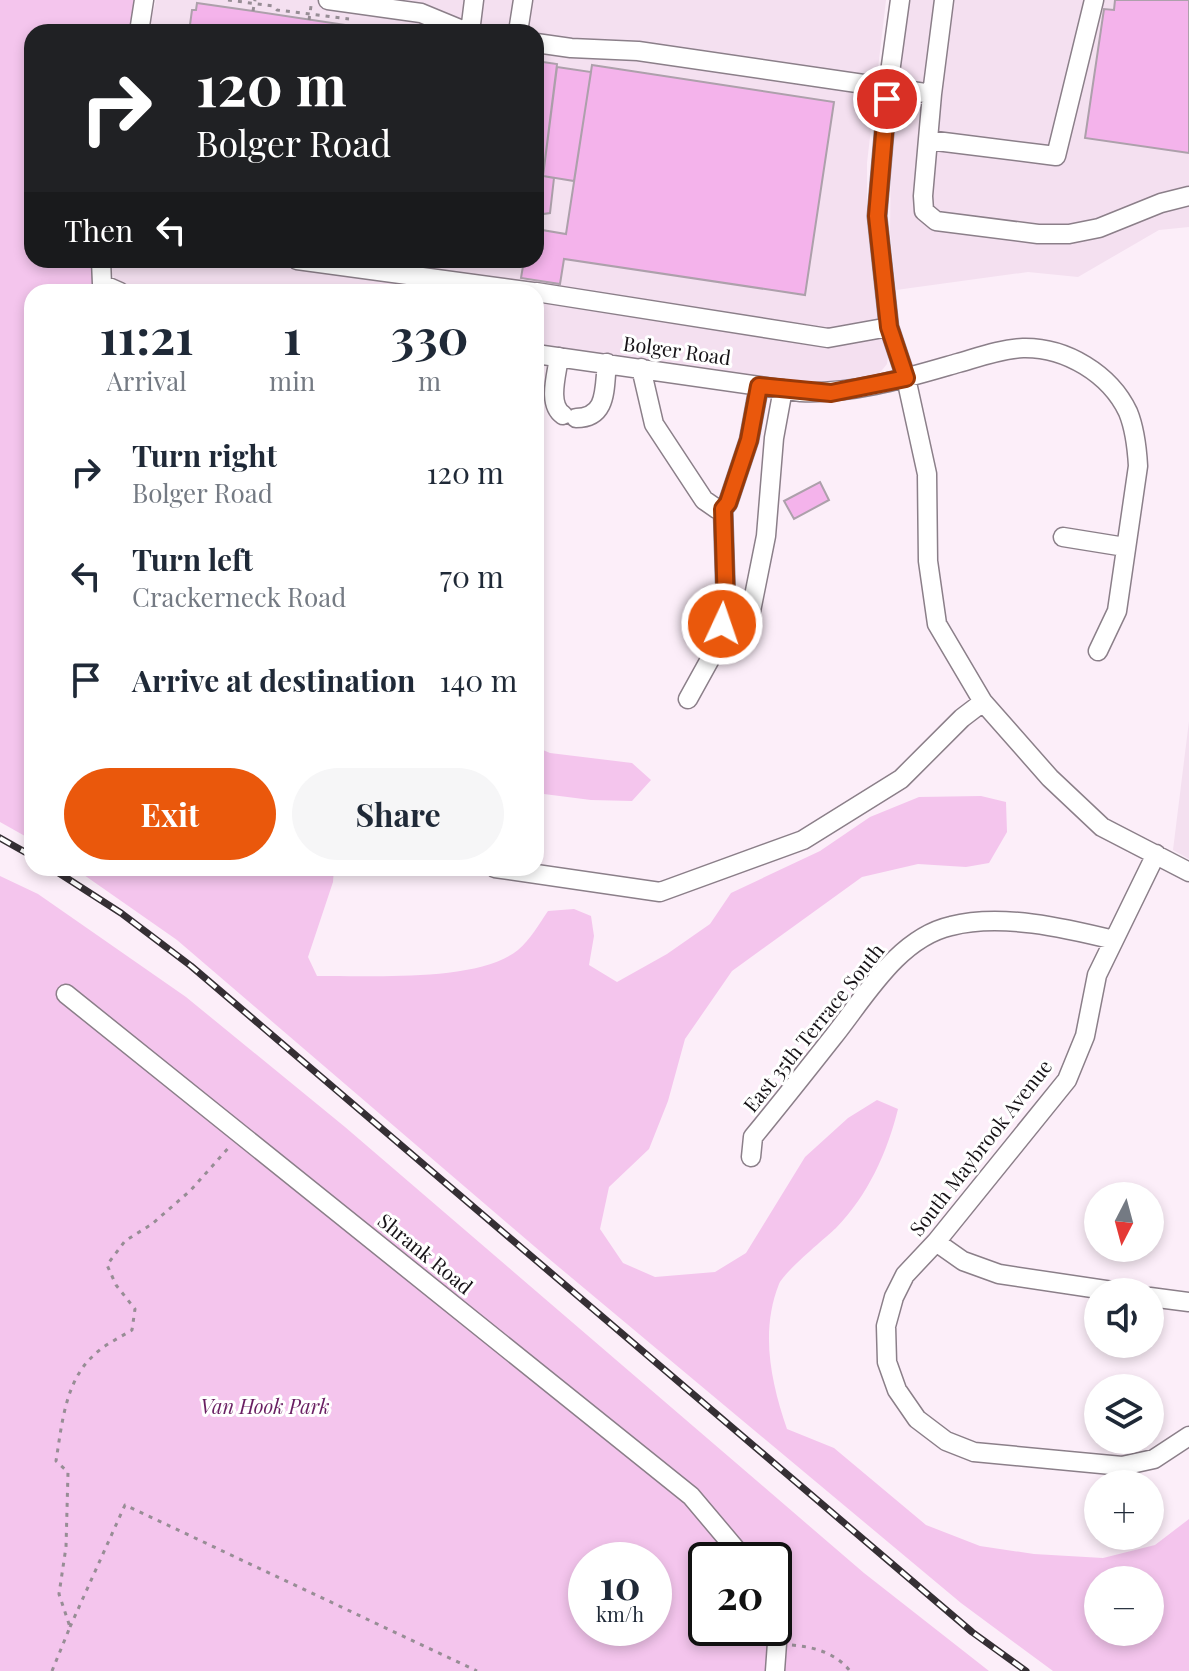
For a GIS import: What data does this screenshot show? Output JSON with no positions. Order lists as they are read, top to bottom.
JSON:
{
  "streets": {
    "street": [
      "Bolger Road",
      "East 35th Terrace South",
      "South Maybrook Avenue",
      "Shrank Road"
    ]
  },
  "crossings": [
    ["East 35th Terrace South", "South Maybrook Avenue"]
  ],
  "parks": ["Van Hook Park"],
  "north": "bottom",
  "page": {
    "turn": ["120 m", "Bolger Road"],
    "then": "Then",
    "eta": [
      "11:21",
      "Arrival",
      "1",
      "min",
      "330",
      "m"
    ],
    "list": [
      {
        "name": "Turn right",
        "note": "Bolger Road",
        "value": "120 m"
      },
      {
        "name": "Turn left",
        "note": "Crackerneck Road",
        "value": "70 m"
      },
      {
        "name": "Arrive at destination",
        "value": "140 m"
      }
    ],
    "buttons": ["Exit", "Share"],
    "map_buttons": ["+", "−"],
    "speed": "10 km/h",
    "limit": "20"
  }
}
